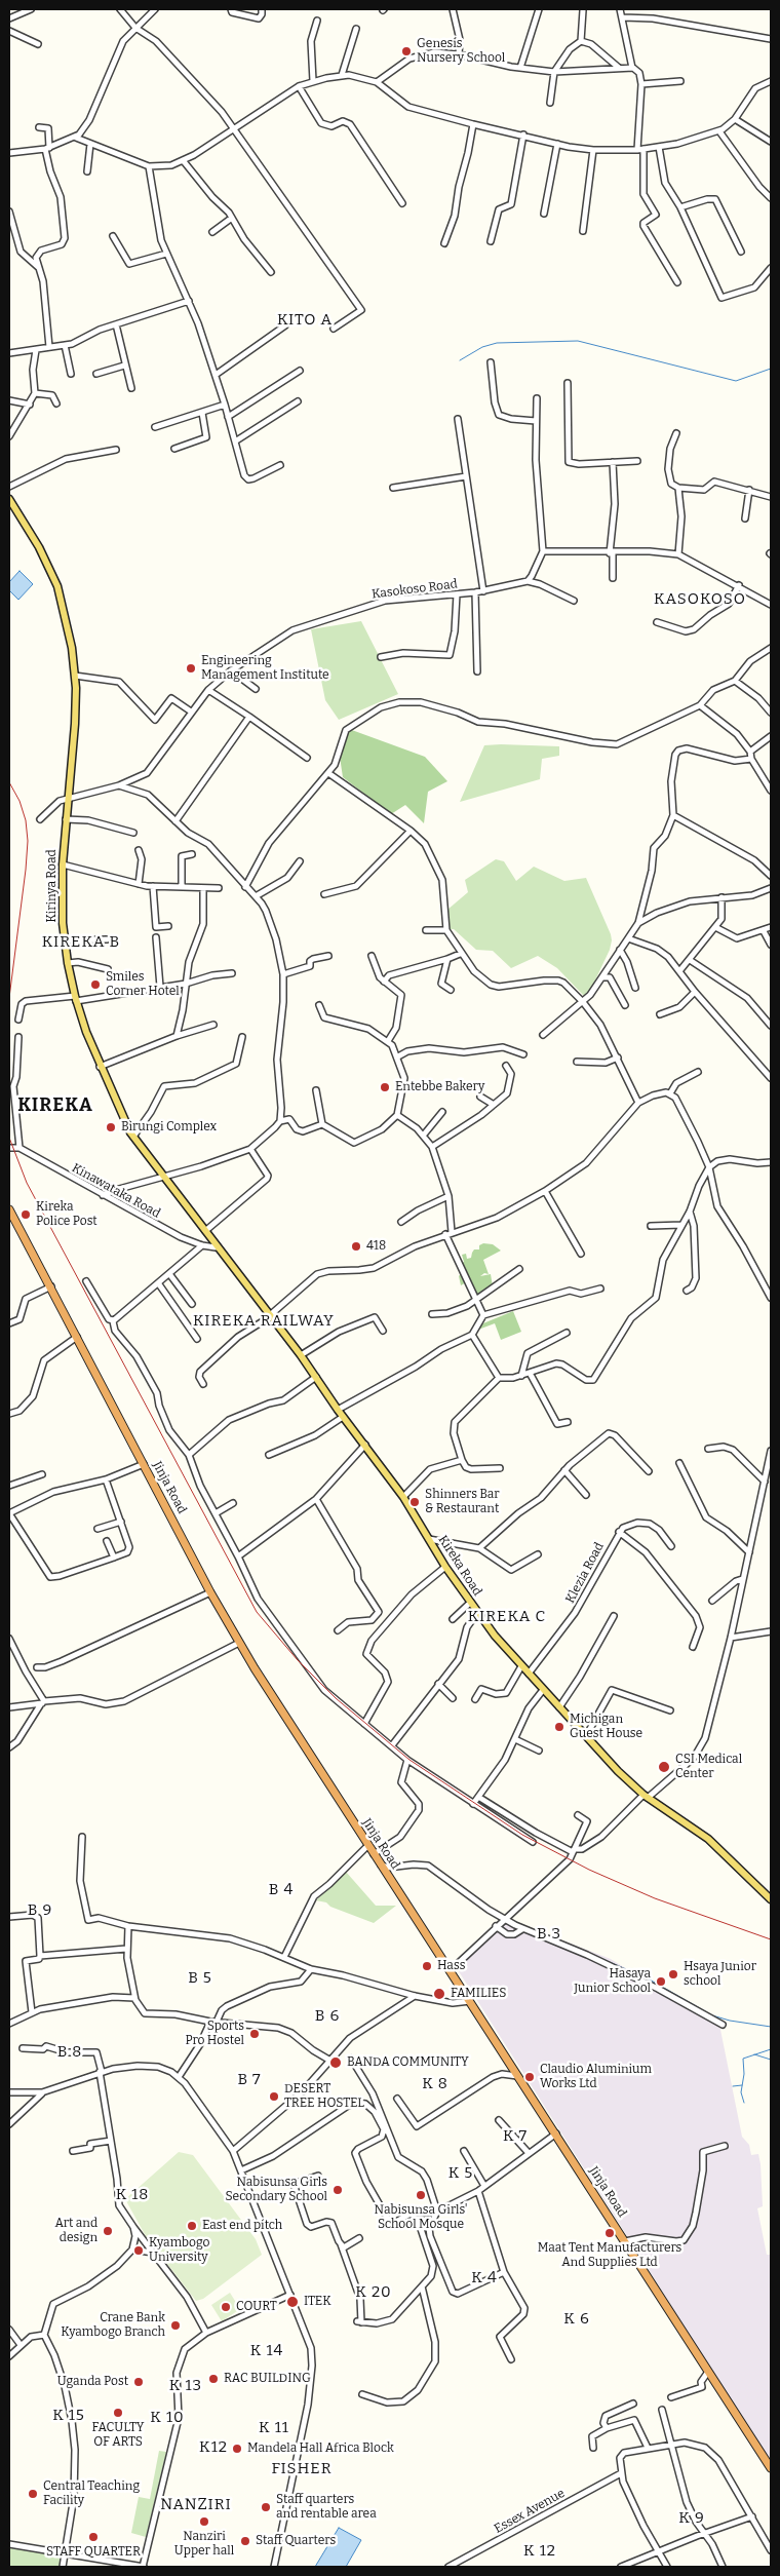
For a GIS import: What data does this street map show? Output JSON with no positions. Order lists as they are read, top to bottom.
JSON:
{
  "streets": {
    "highway": ["Jinja Road"],
    "main road": ["Kirinya Road", "Kireka Road"],
    "street": [
      "Kasokoso Road",
      "Kinawataka Road",
      "Klezia Road",
      "Essex Avenue"
    ]
  },
  "crossings": [
    ["Kasokoso Road", "Kirinya Road"],
    ["Kirinya Road", "Kinawataka Road"],
    ["Kirinya Road", "Kireka Road"],
    ["Kinawataka Road", "Kireka Road"],
    ["Kireka Road", "Klezia Road"]
  ],
  "districts": [
    "KITO A",
    "KASOKOSO",
    "KIREKA B",
    "KIREKA",
    "KIREKA RAILWAY",
    "KIREKA C",
    "B 4",
    "B 9",
    "B 3",
    "B 5",
    "B 6",
    "B 8",
    "B 7",
    "K 8",
    "K 7",
    "K 5",
    "K 18",
    "K 4",
    "K 20",
    "K 6",
    "K 14",
    "K 13",
    "K 15",
    "K 10",
    "K 11",
    "K12",
    "FISHER",
    "NANZIRI",
    "K 9",
    "K 12"
  ],
  "places": [
    "Genesis Nursery School",
    "Engineering Management Institute",
    "Smiles Corner Hotel",
    "Entebbe Bakery",
    "Birungi Complex",
    "Kireka Police Post",
    "418",
    "Shinners Bar & Restaurant",
    "Michigan Guest House",
    "CSI Medical Center",
    "Hass",
    "Hsaya Junior school",
    "Hasaya Junior School",
    "FAMILIES",
    "Sports Pro Hostel",
    "BANDA COMMUNITY",
    "Claudio Aluminium Works Ltd",
    "DESERT TREE HOSTEL",
    "Nabisunsa Girls Secondary School",
    "Nabisunsa Girls' School Mosque",
    "East end pitch",
    "Art and design",
    "Maat Tent Manufacturers And Supplies Ltd",
    "Kyambogo University",
    "ITEK",
    "COURT",
    "Crane Bank Kyambogo Branch",
    "RAC BUILDING",
    "Uganda Post",
    "FACULTY OF ARTS",
    "Mandela Hall Africa Block",
    "Central Teaching Facility",
    "Staff quarters and rentable area",
    "Nanziri Upper hall",
    "STAFF QUARTER",
    "Staff Quarters"
  ]
}
